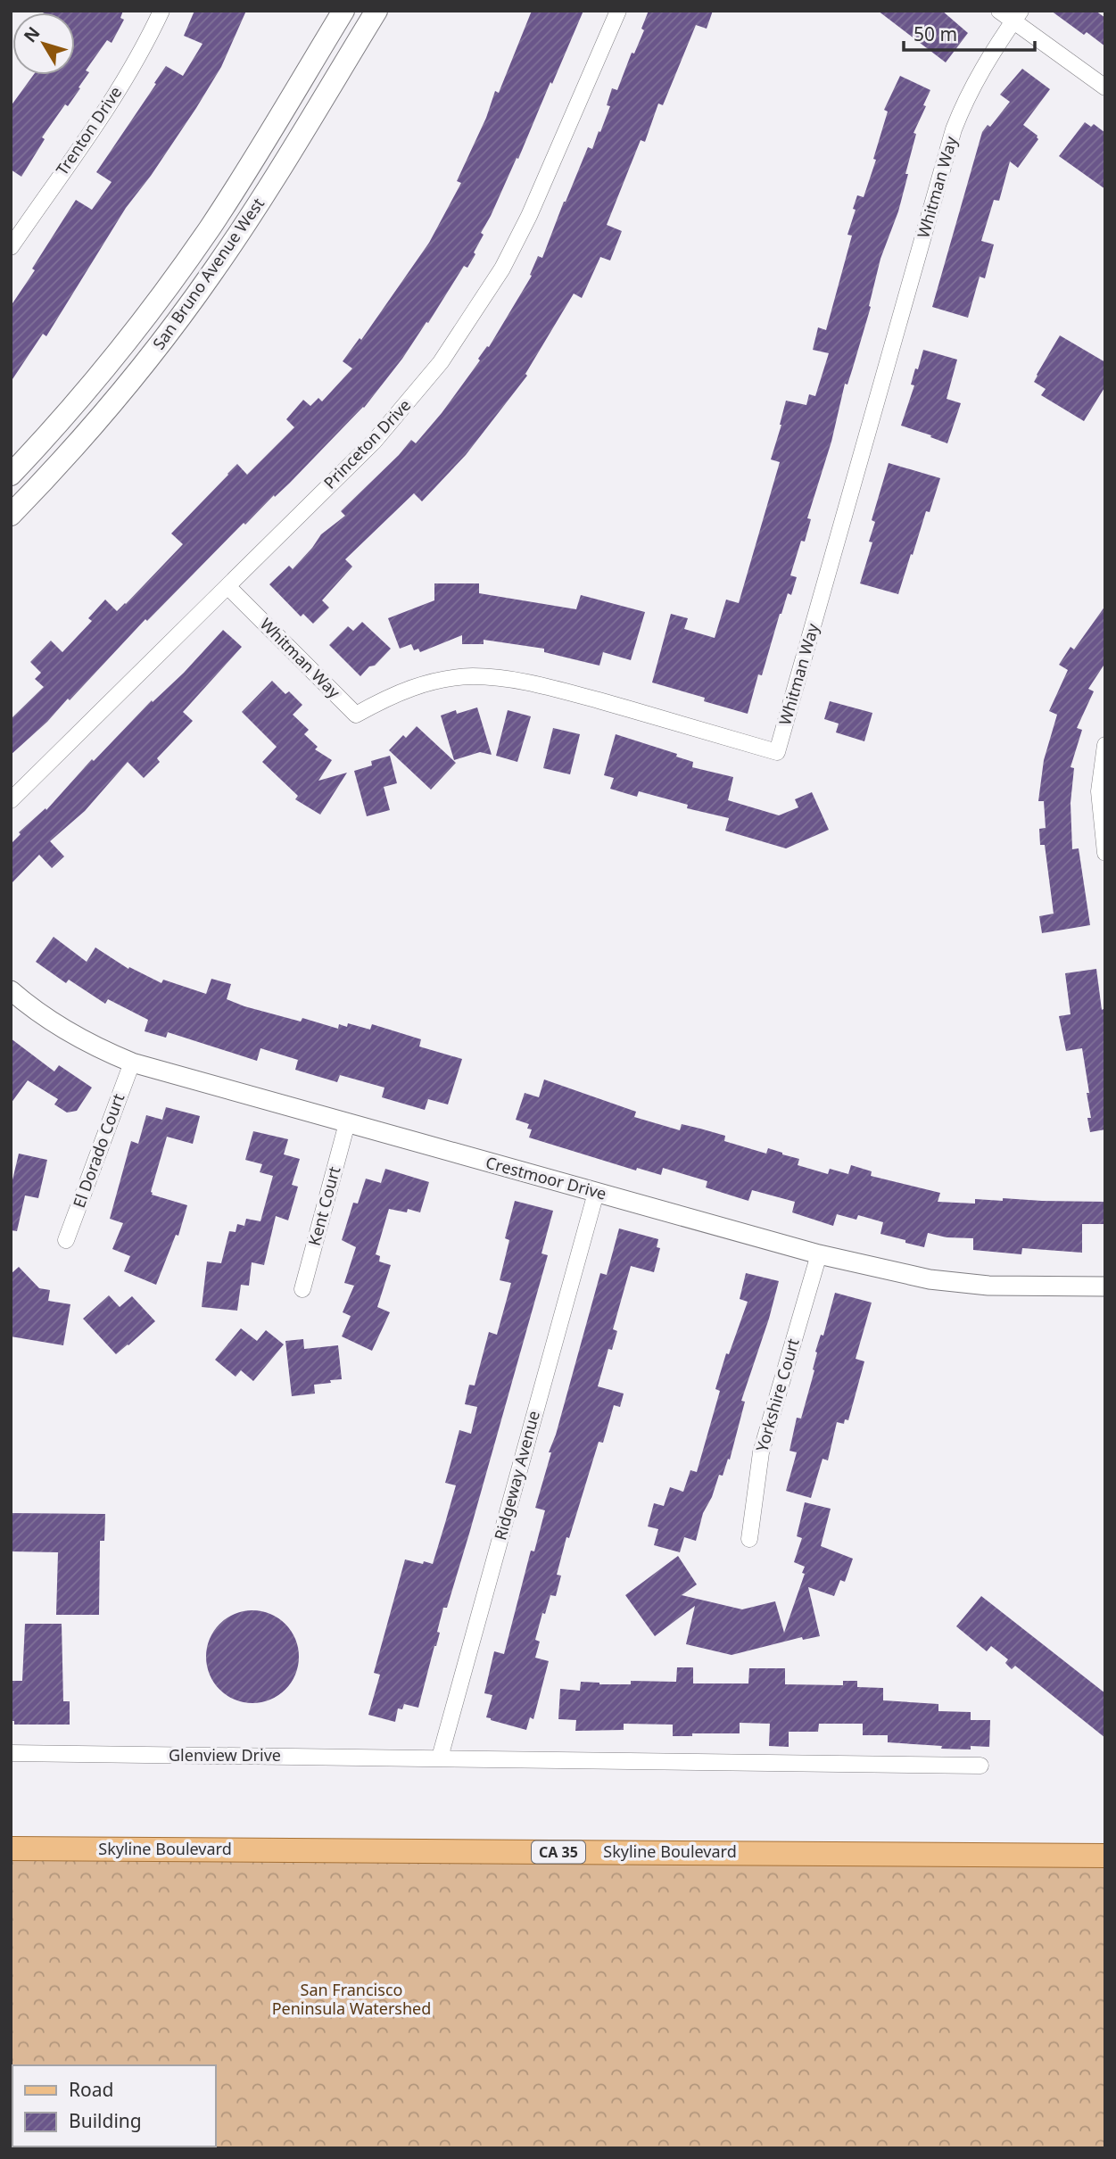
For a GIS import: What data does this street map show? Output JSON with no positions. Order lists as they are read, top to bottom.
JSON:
{
  "streets": {
    "main road": ["San Bruno Avenue West", "Skyline Boulevard", "CA 35"],
    "street": [
      "Trenton Drive",
      "Whitman Way",
      "Princeton Drive",
      "El Dorado Court",
      "Crestmoor Drive",
      "Kent Court",
      "Yorkshire Court",
      "Ridgeway Avenue",
      "Glenview Drive"
    ]
  },
  "crossings": [
    ["Whitman Way", "Princeton Drive"],
    ["El Dorado Court", "Crestmoor Drive"],
    ["Crestmoor Drive", "Kent Court"],
    ["Crestmoor Drive", "Yorkshire Court"],
    ["Crestmoor Drive", "Ridgeway Avenue"],
    ["Ridgeway Avenue", "Glenview Drive"]
  ],
  "parks": ["San Francisco Peninsula Watershed"],
  "legend": ["Road", "Building"],
  "scale_bar": "50 m",
  "north": "top left"
}
